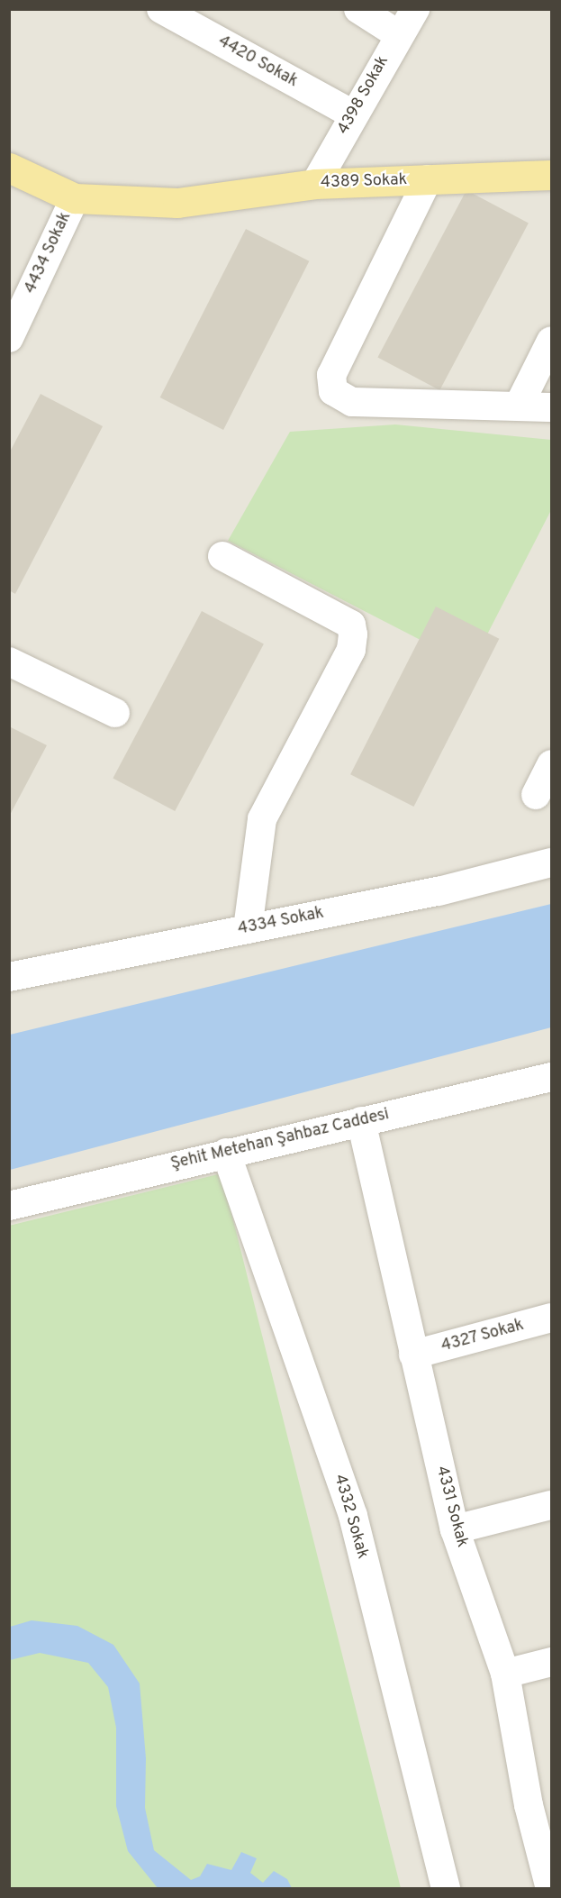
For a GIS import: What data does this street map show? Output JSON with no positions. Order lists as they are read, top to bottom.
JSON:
{
  "streets": {
    "main road": ["4389 Sokak"],
    "street": [
      "4420 Sokak",
      "4398 Sokak",
      "4434 Sokak",
      "4334 Sokak",
      "Şehit Metehan Şahbaz Caddesi",
      "4327 Sokak",
      "4331 Sokak",
      "4332 Sokak"
    ]
  },
  "crossings": [
    ["4420 Sokak", "4398 Sokak"],
    ["4398 Sokak", "4389 Sokak"],
    ["4389 Sokak", "4434 Sokak"],
    ["Şehit Metehan Şahbaz Caddesi", "4331 Sokak"],
    ["Şehit Metehan Şahbaz Caddesi", "4332 Sokak"],
    ["4327 Sokak", "4331 Sokak"]
  ]
}
